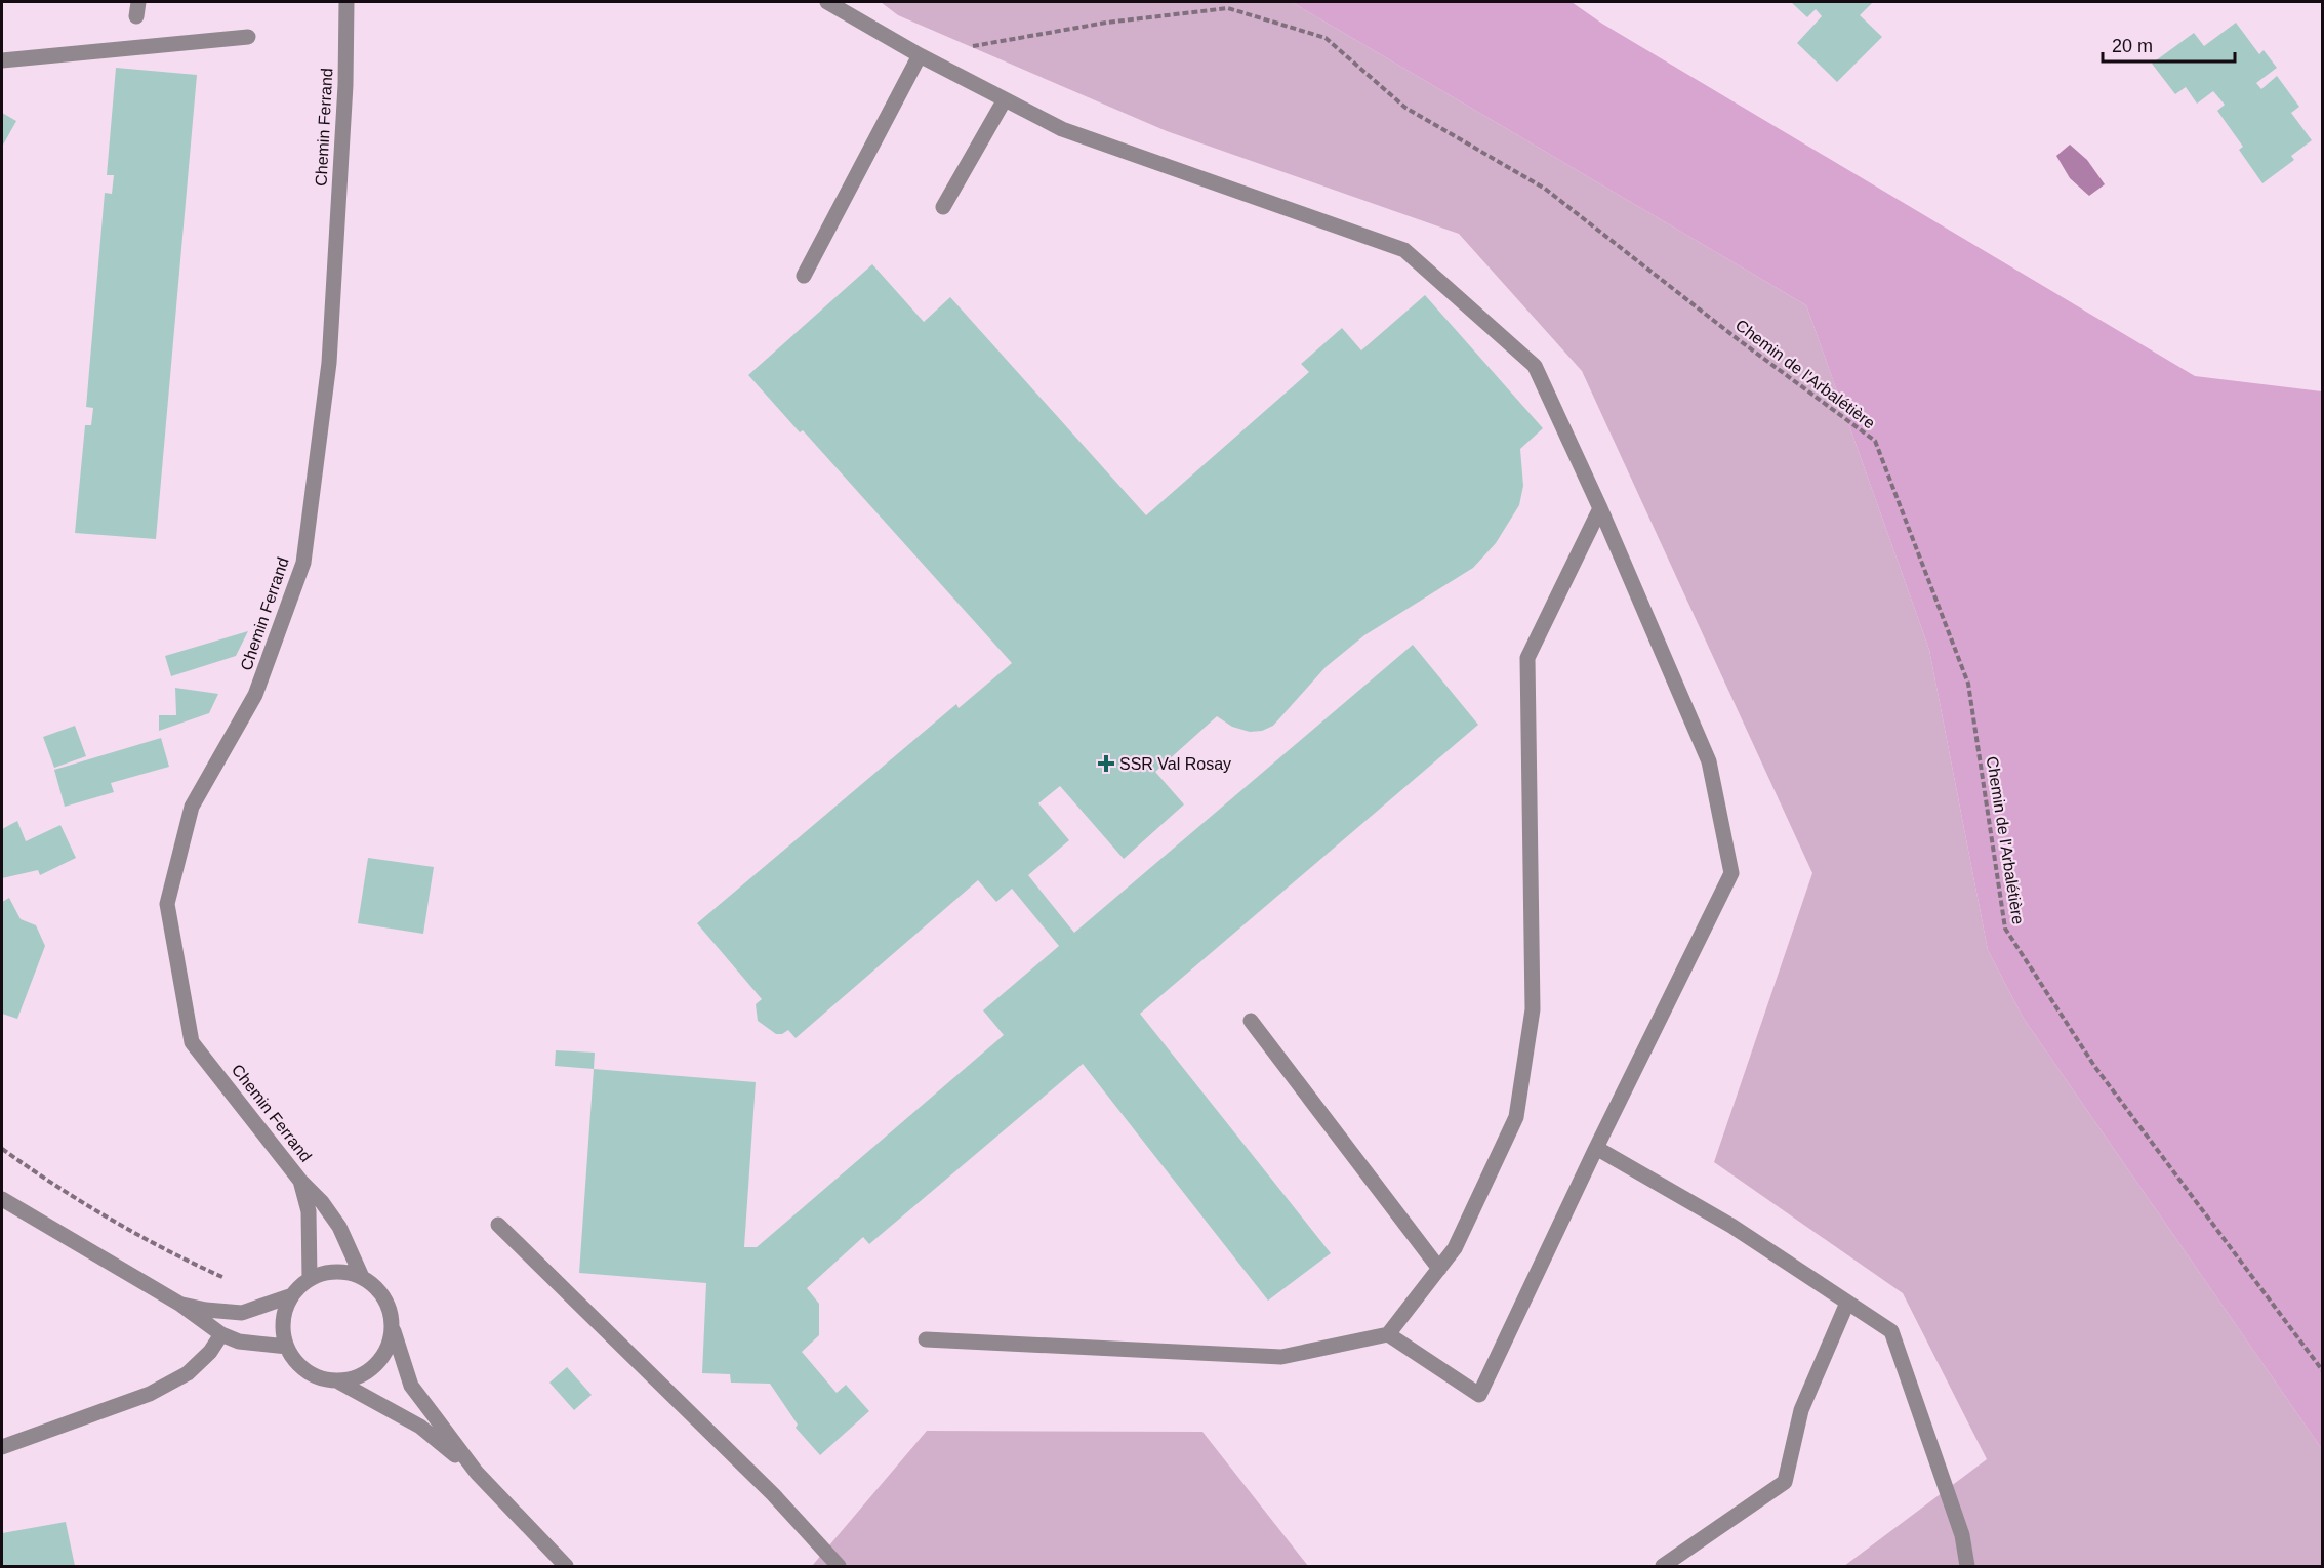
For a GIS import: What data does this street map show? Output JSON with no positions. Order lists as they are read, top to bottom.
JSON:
{
  "streets": {
    "street": ["Chemin Ferrand"],
    "path": ["Chemin de l'Arbalétière"]
  },
  "places": {
    "health": ["SSR Val Rosay"]
  },
  "scale_bar": "20 m"
}
